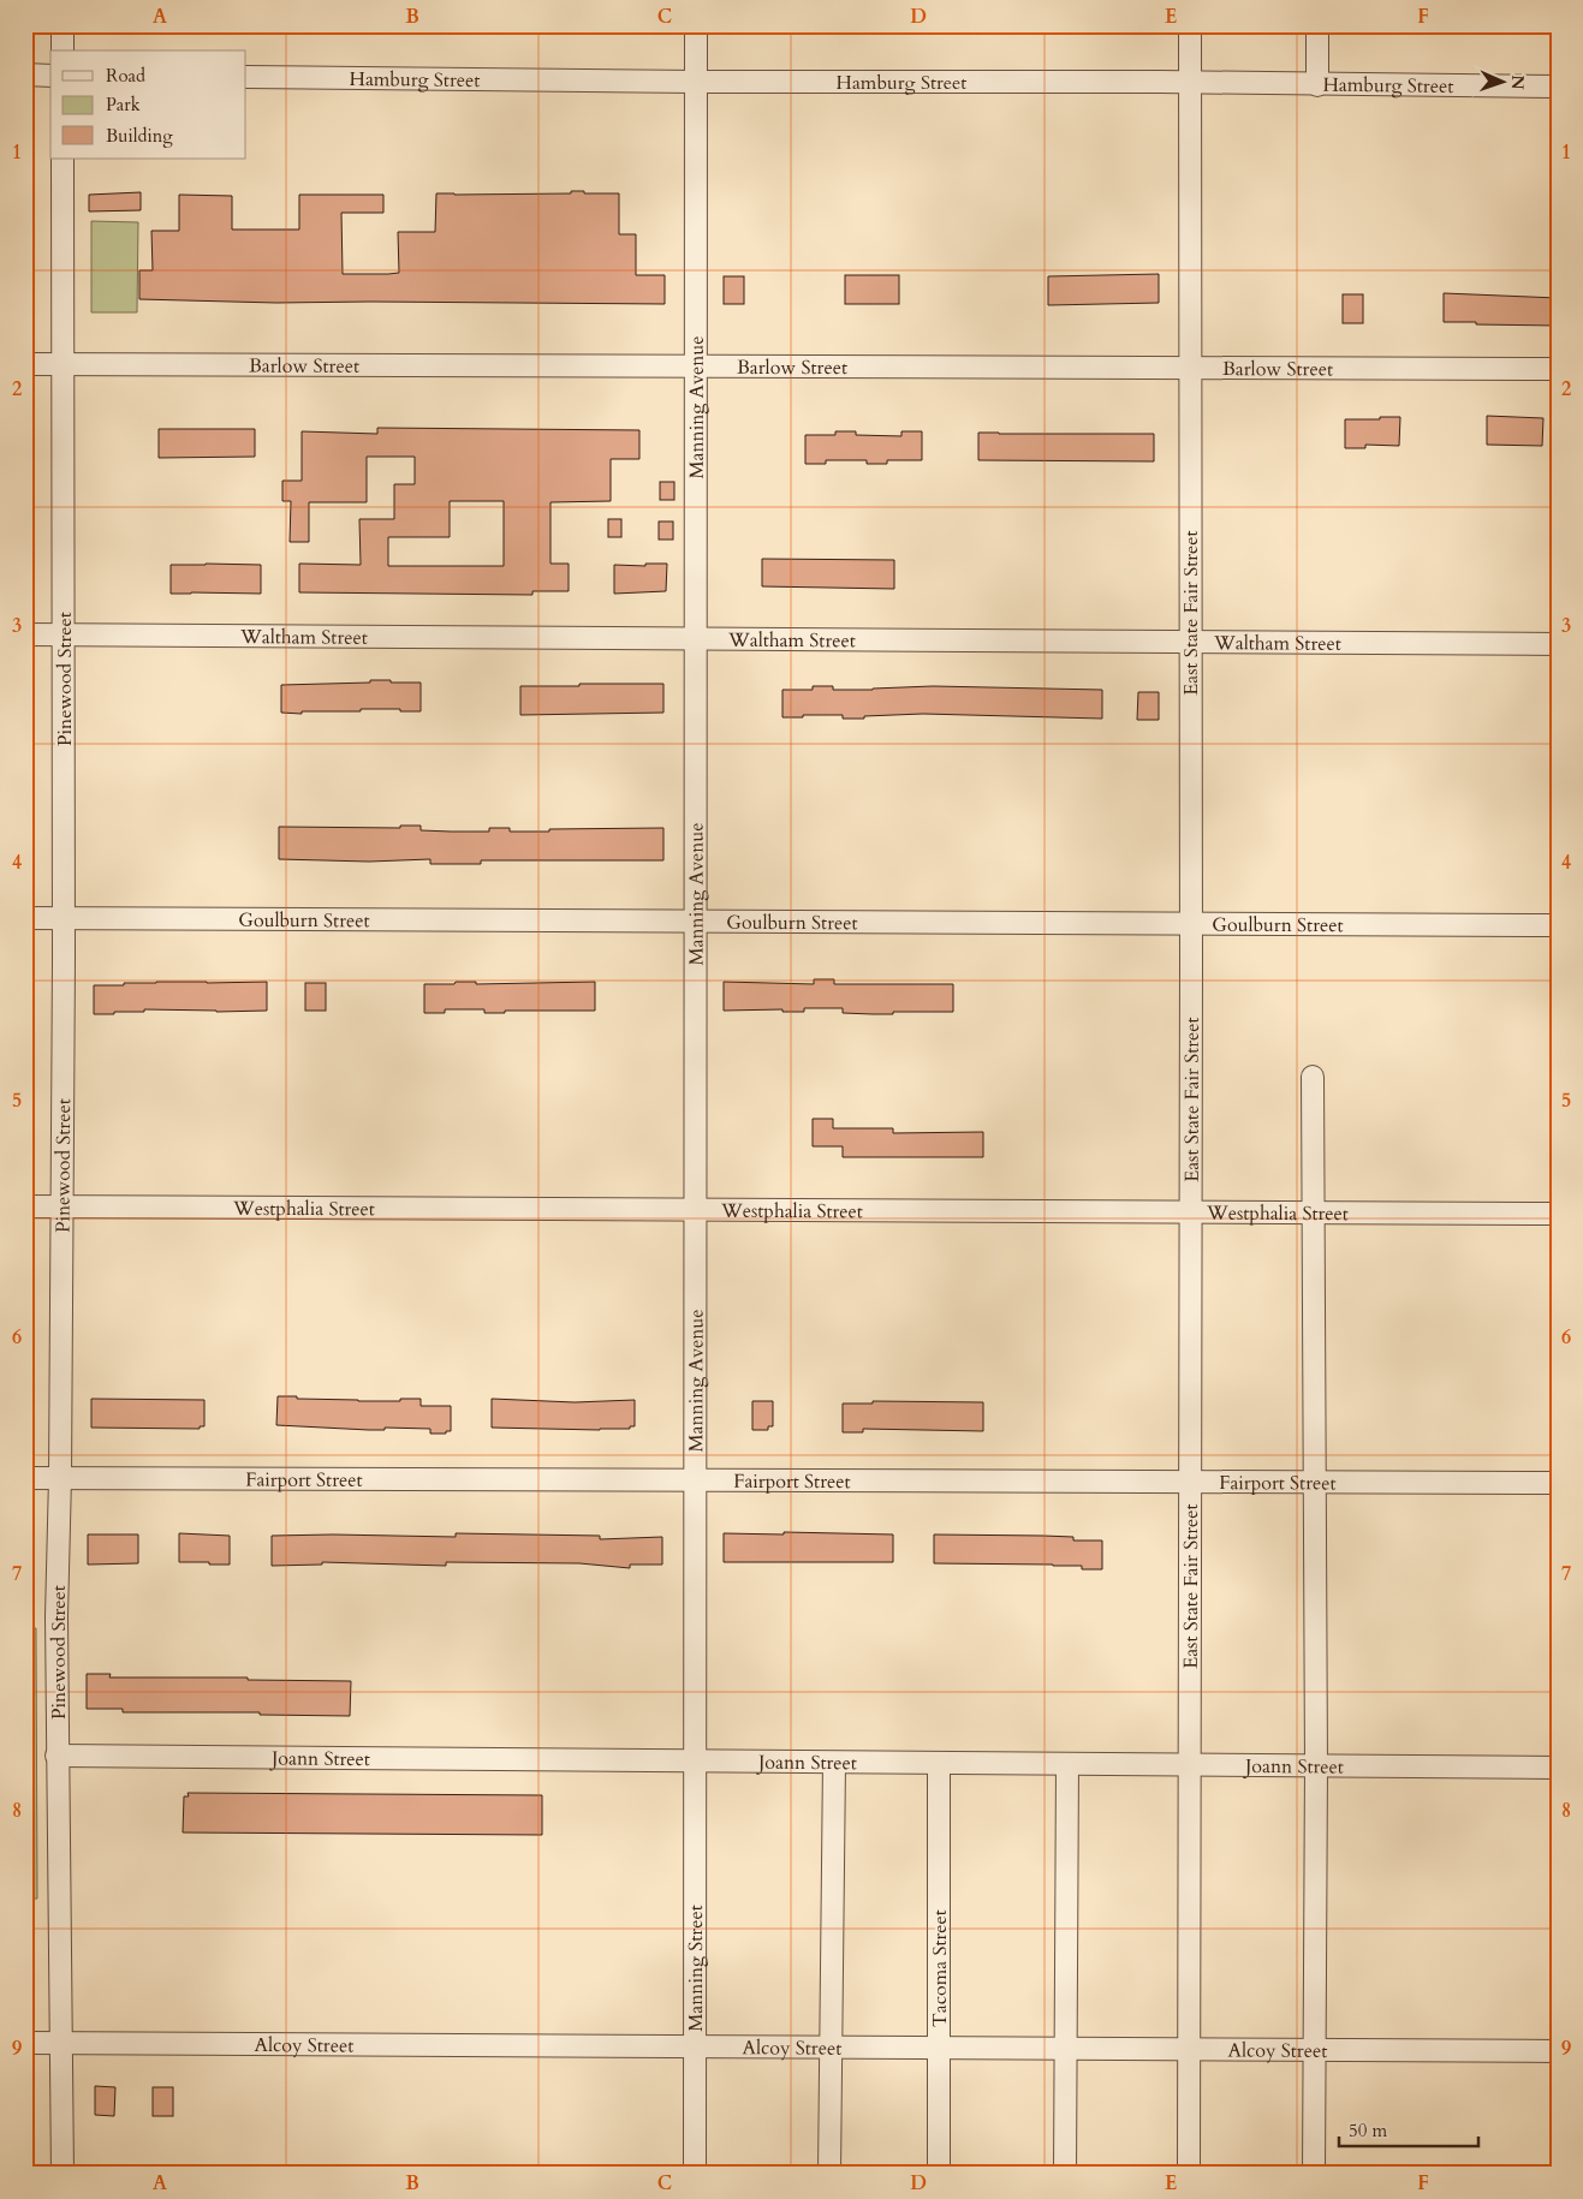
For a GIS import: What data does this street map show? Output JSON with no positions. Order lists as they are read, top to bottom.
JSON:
{
  "streets": {
    "street": [
      "Hamburg Street",
      "Barlow Street",
      "Manning Avenue",
      "East State Fair Street",
      "Waltham Street",
      "Pinewood Street",
      "Goulburn Street",
      "Westphalia Street",
      "Fairport Street",
      "Joann Street",
      "Manning Street",
      "Tacoma Street",
      "Alcoy Street"
    ]
  },
  "crossings": [
    ["Hamburg Street", "Manning Avenue"],
    ["Hamburg Street", "East State Fair Street"],
    ["Barlow Street", "Manning Avenue"],
    ["Barlow Street", "East State Fair Street"],
    ["Barlow Street", "Pinewood Street"],
    ["Manning Avenue", "Waltham Street"],
    ["Manning Avenue", "Goulburn Street"],
    ["Manning Avenue", "Westphalia Street"],
    ["Manning Avenue", "Fairport Street"],
    ["Manning Avenue", "Joann Street"],
    ["Manning Avenue", "Manning Street"],
    ["East State Fair Street", "Waltham Street"],
    ["East State Fair Street", "Goulburn Street"],
    ["East State Fair Street", "Westphalia Street"],
    ["East State Fair Street", "Fairport Street"],
    ["East State Fair Street", "Joann Street"],
    ["East State Fair Street", "Alcoy Street"],
    ["Waltham Street", "Pinewood Street"],
    ["Pinewood Street", "Goulburn Street"],
    ["Pinewood Street", "Westphalia Street"],
    ["Pinewood Street", "Fairport Street"],
    ["Pinewood Street", "Joann Street"],
    ["Pinewood Street", "Alcoy Street"],
    ["Joann Street", "Manning Street"],
    ["Joann Street", "Tacoma Street"],
    ["Manning Street", "Alcoy Street"],
    ["Tacoma Street", "Alcoy Street"]
  ],
  "legend": ["Road", "Park", "Building"],
  "scale_bar": "50 m",
  "north": "right",
  "grid": {
    "columns": [
      "A",
      "B",
      "C",
      "D",
      "E",
      "F"
    ],
    "rows": [
      "1",
      "2",
      "3",
      "4",
      "5",
      "6",
      "7",
      "8",
      "9"
    ]
  }
}
